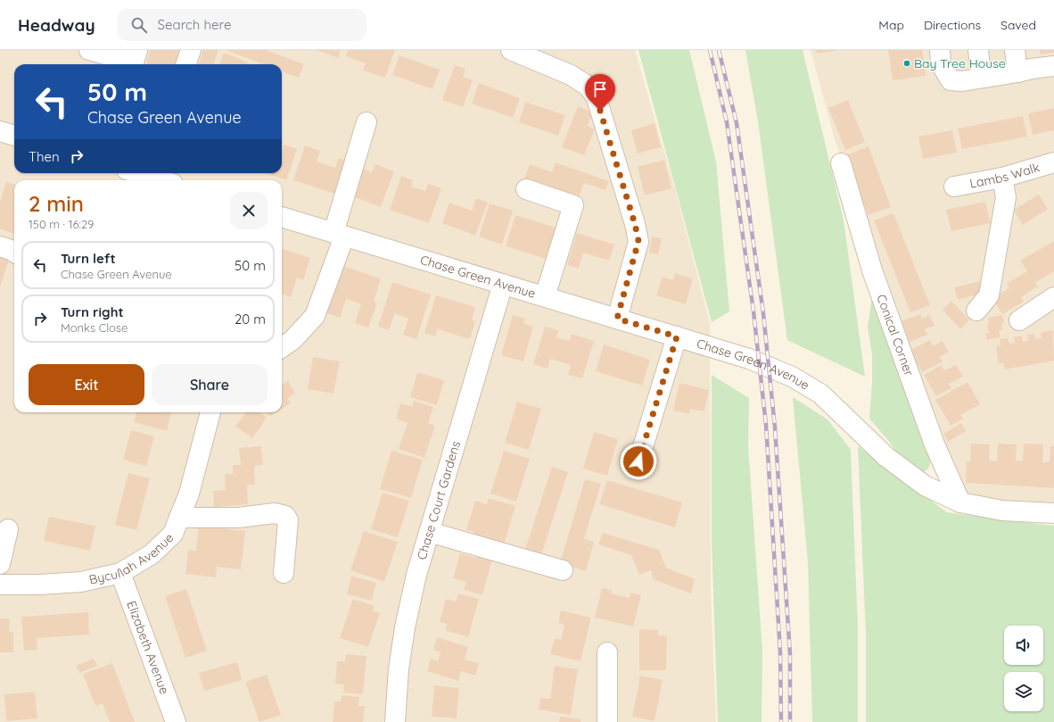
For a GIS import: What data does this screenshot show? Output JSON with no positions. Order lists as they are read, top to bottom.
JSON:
{
  "streets": {
    "street": [
      "Lambs Walk",
      "Chase Green Avenue",
      "Conical Corner",
      "Chase Court Gardens",
      "Bycullah Avenue",
      "Elizabeth Avenue"
    ]
  },
  "crossings": [
    ["Chase Green Avenue", "Conical Corner"],
    ["Chase Green Avenue", "Chase Court Gardens"],
    ["Bycullah Avenue", "Elizabeth Avenue"]
  ],
  "places": ["Bay Tree House"],
  "page": {
    "header": "Headway",
    "search": "Search here",
    "nav": ["Map", "Directions", "Saved"],
    "turn": ["50 m", "Chase Green Avenue"],
    "then": "Then",
    "heading": ["2 min", "150 m · 16:29"],
    "list": [
      {
        "name": "Turn left",
        "note": "Chase Green Avenue",
        "value": "50 m"
      },
      {
        "name": "Turn right",
        "note": "Monks Close",
        "value": "20 m"
      }
    ],
    "buttons": ["Exit", "Share"]
  }
}
